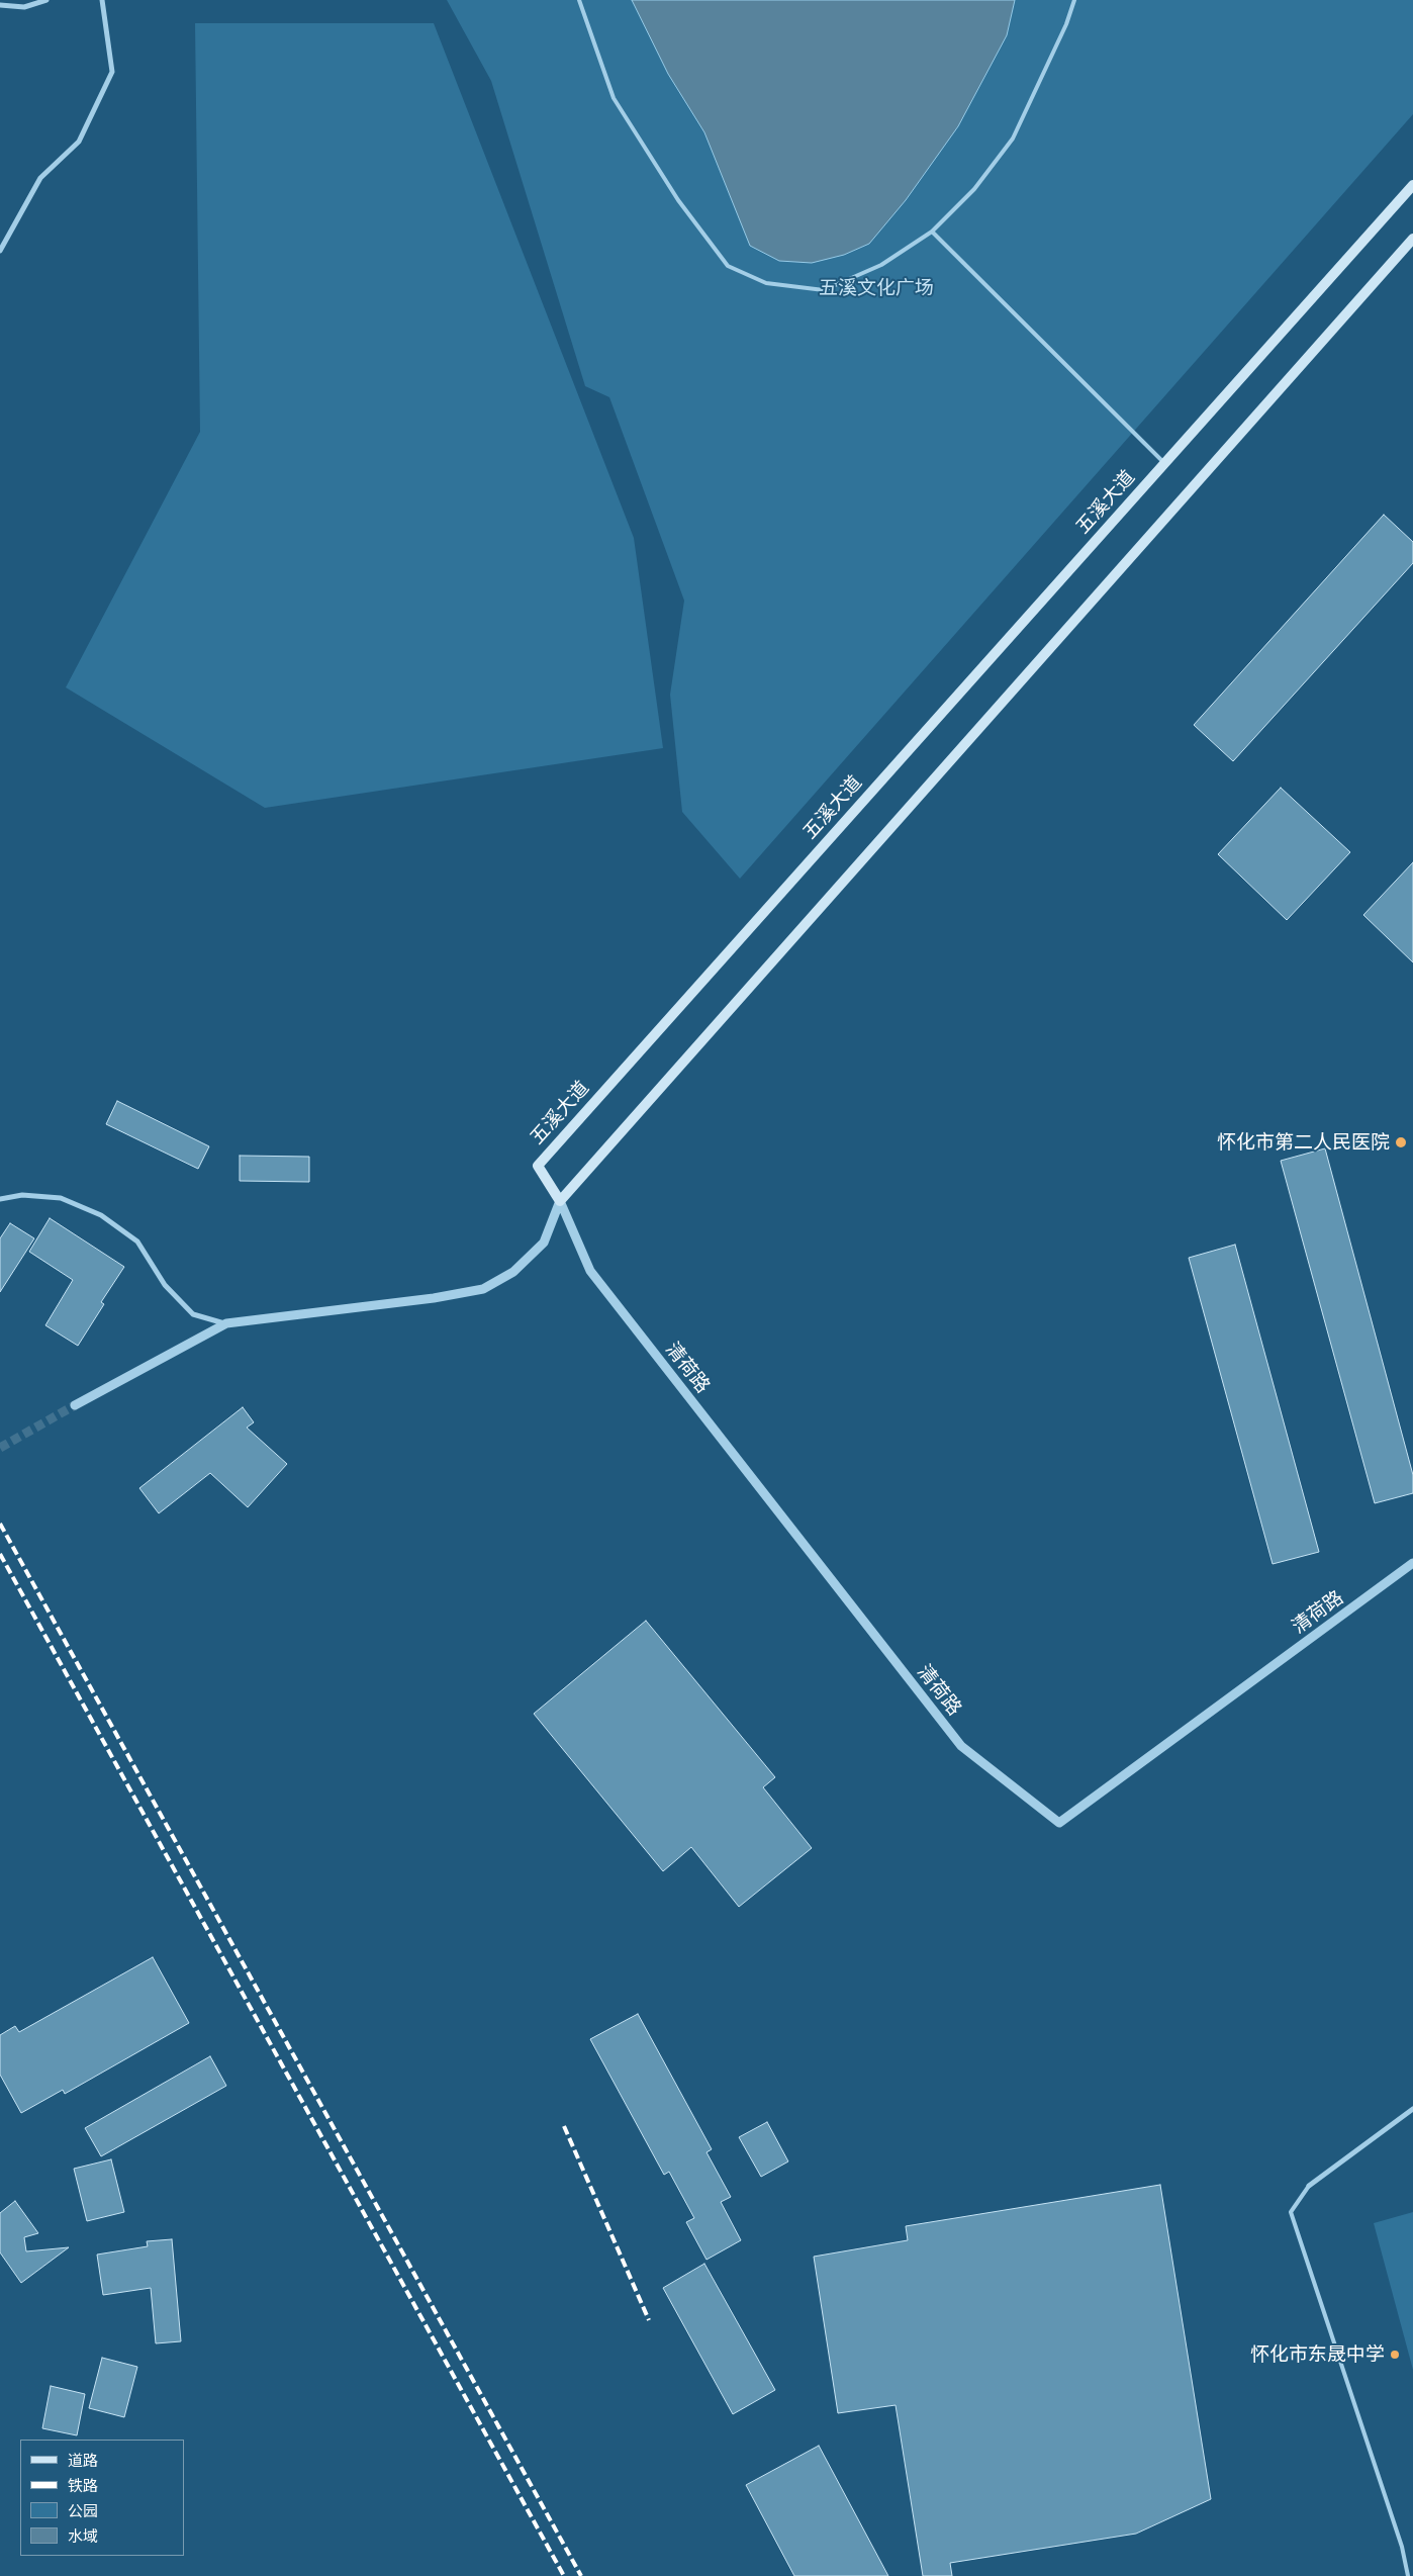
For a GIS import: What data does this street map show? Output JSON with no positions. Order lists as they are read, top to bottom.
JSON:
{
  "streets": {
    "main road": ["五溪大道"],
    "street": ["清荷路"]
  },
  "crossings": [
    ["五溪大道", "清荷路"]
  ],
  "parks": ["五溪文化广场"],
  "places": ["怀化市第二人民医院", "怀化市东晟中学"],
  "legend": [
    "道路",
    "铁路",
    "公园",
    "水域"
  ]
}
